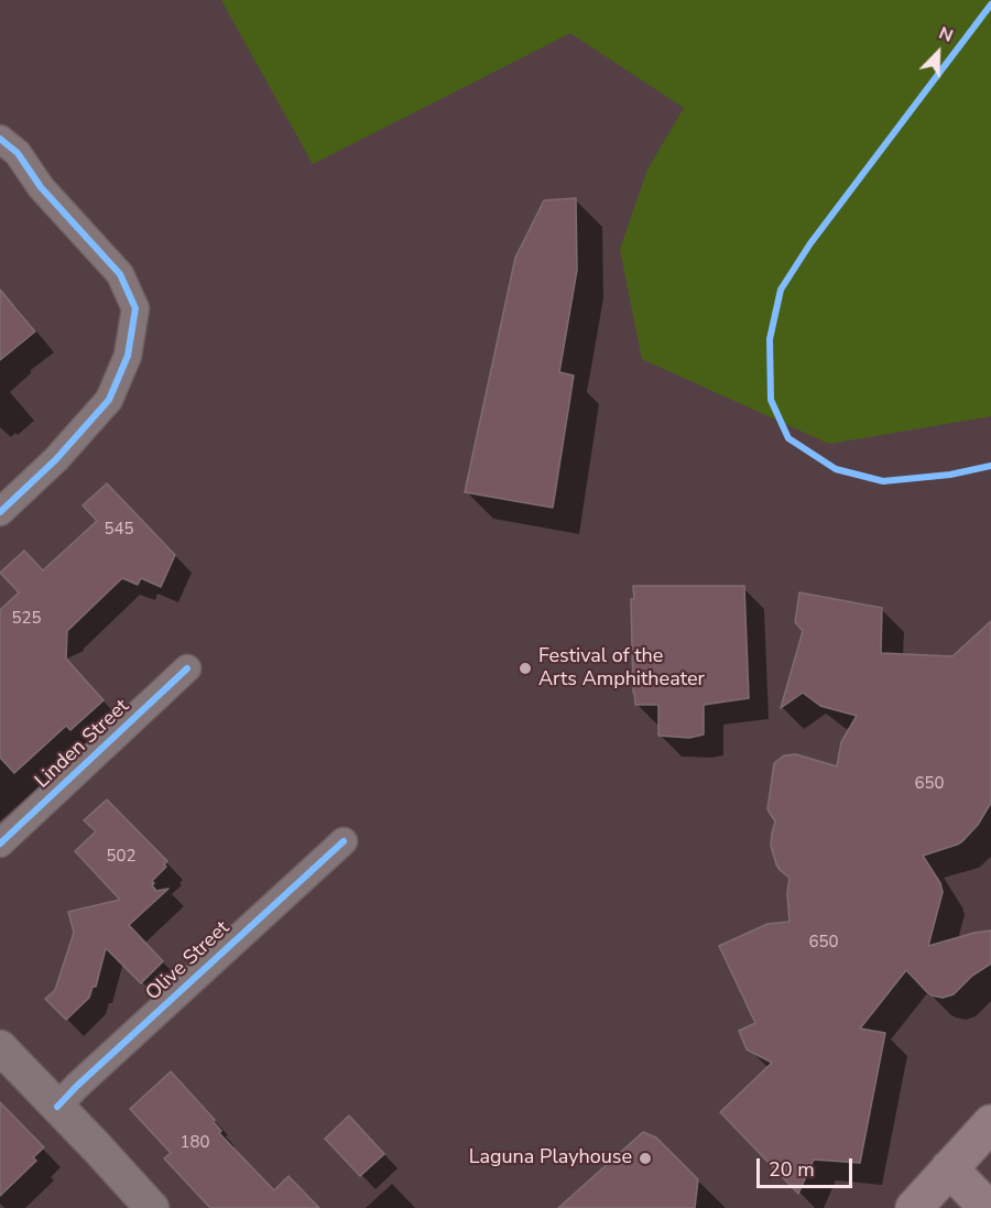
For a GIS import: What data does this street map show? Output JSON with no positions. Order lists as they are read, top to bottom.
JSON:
{
  "streets": {
    "street": ["Linden Street", "Olive Street"]
  },
  "places": ["Festival of the Arts Amphitheater", "Laguna Playhouse"],
  "house_numbers": [
    "545",
    "525",
    "650",
    "502",
    "650",
    "180"
  ],
  "scale_bar": "20 m",
  "north": "top right"
}
